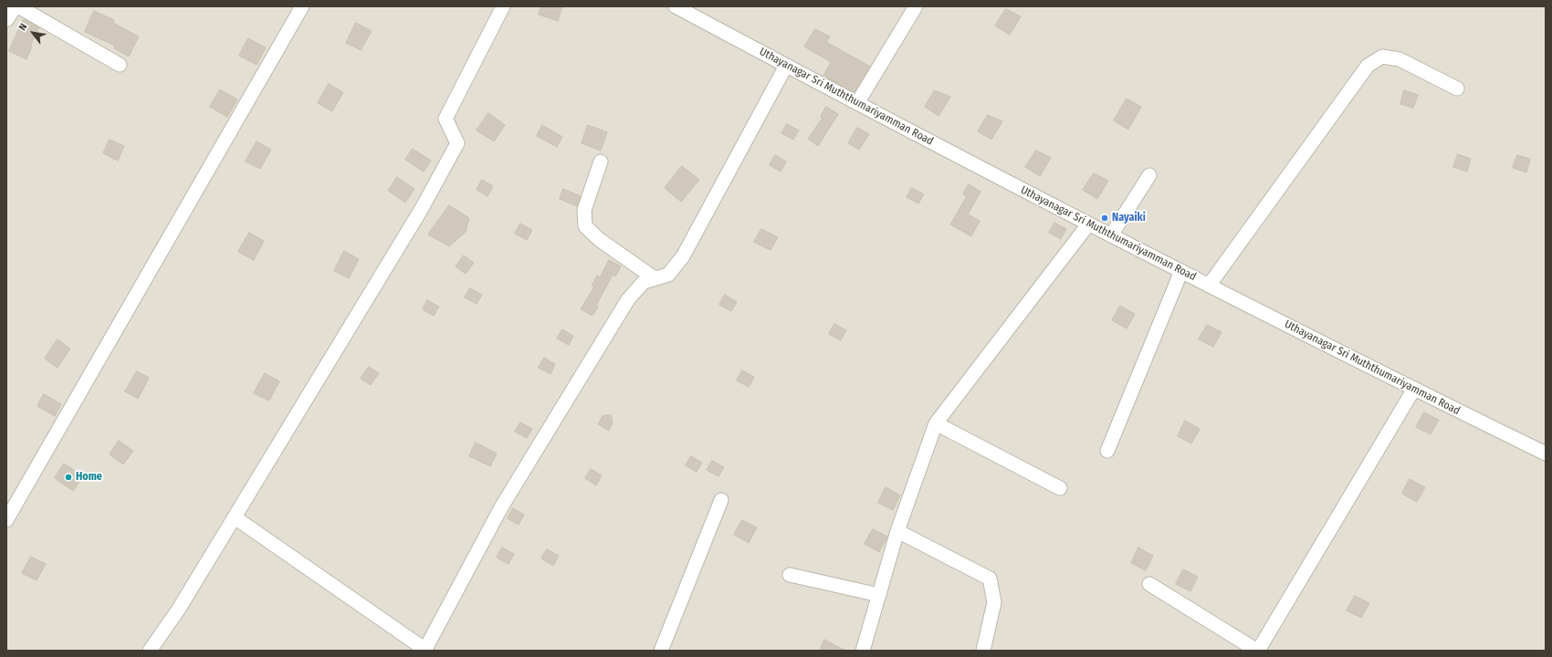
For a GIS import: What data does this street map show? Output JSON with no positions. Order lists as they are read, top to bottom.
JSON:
{
  "streets": {
    "street": ["Uthayanagar Sri Muththumariyamman Road"]
  },
  "places": ["Nayaiki", "Home"],
  "north": "top left"
}
